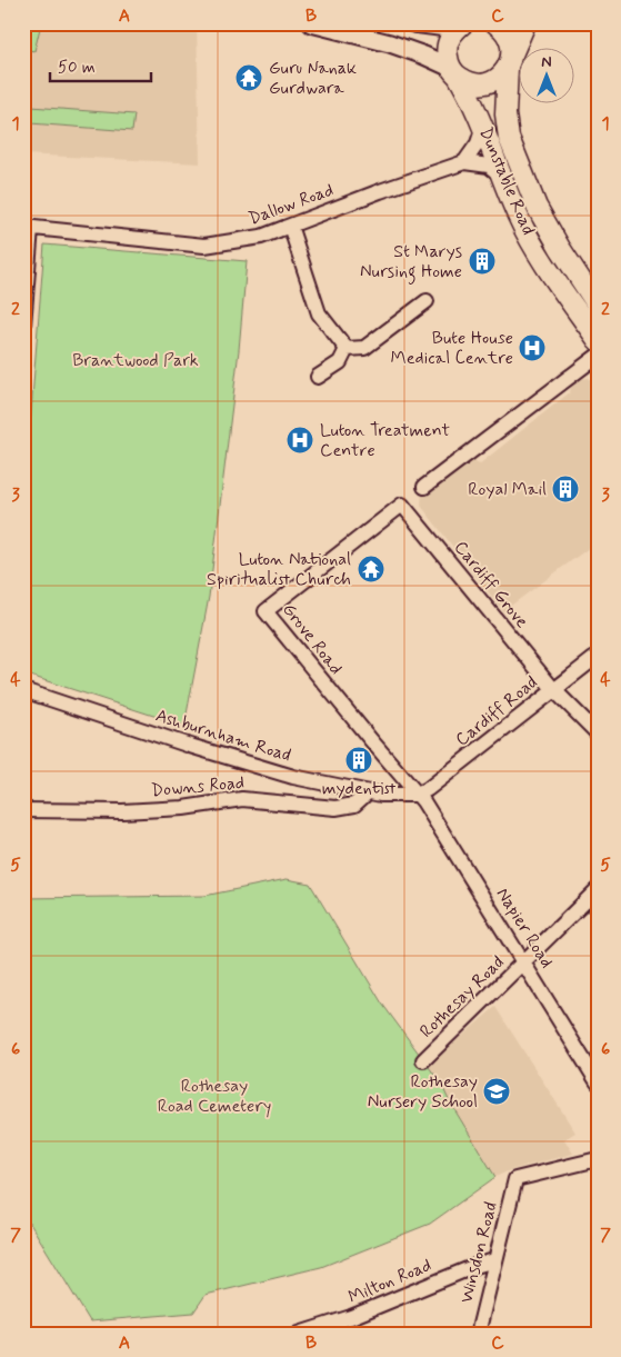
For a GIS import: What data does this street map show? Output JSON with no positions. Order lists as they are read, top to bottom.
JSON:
{
  "streets": {
    "highway": ["Dunstable Road"],
    "street": [
      "Dallow Road",
      "Cardiff Grove",
      "Grove Road",
      "Cardiff Road",
      "Ashburnham Road",
      "Downs Road",
      "Napier Road",
      "Rothesay Road",
      "Winsdon Road",
      "Milton Road"
    ]
  },
  "crossings": [
    ["Dunstable Road", "Dallow Road"],
    ["Cardiff Grove", "Grove Road"],
    ["Cardiff Grove", "Cardiff Road"],
    ["Grove Road", "Cardiff Road"],
    ["Grove Road", "Ashburnham Road"],
    ["Grove Road", "Napier Road"],
    ["Cardiff Road", "Ashburnham Road"],
    ["Cardiff Road", "Napier Road"],
    ["Ashburnham Road", "Downs Road"],
    ["Ashburnham Road", "Napier Road"],
    ["Napier Road", "Rothesay Road"],
    ["Winsdon Road", "Milton Road"]
  ],
  "parks": ["Brantwood Park", "Rothesay Road Cemetery"],
  "places": {
    "temple": ["Guru Nanak Gurdwara", "Luton National Spiritualist Church"],
    "building": ["St Marys Nursing Home", "Royal Mail", "mydentist"],
    "hospital": ["Bute House Medical Centre", "Luton Treatment Centre"],
    "school or university": ["Rothesay Nursery School"]
  },
  "scale_bar": "50 m",
  "north": "top",
  "grid": {
    "columns": ["A", "B", "C"],
    "rows": [
      "1",
      "2",
      "3",
      "4",
      "5",
      "6",
      "7"
    ]
  }
}
